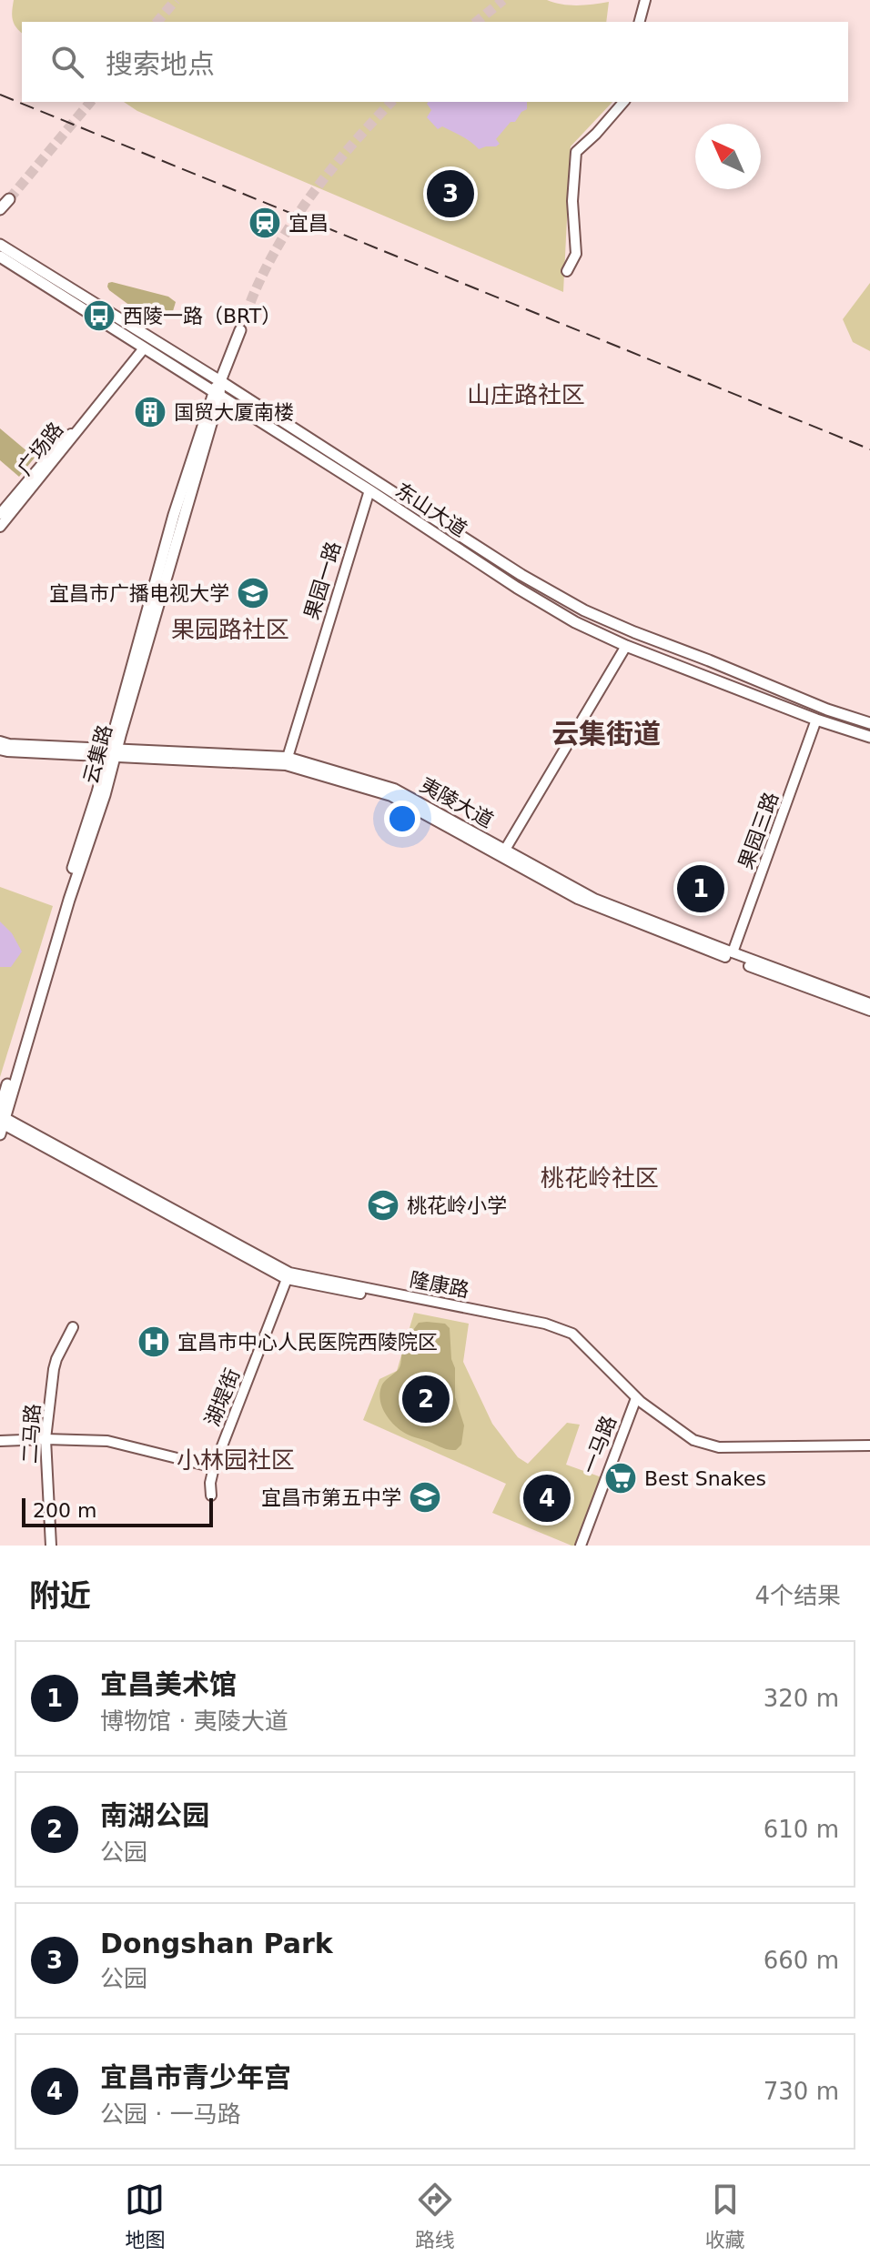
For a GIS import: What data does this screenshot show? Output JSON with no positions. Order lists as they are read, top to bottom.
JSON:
{
  "streets": {
    "main road": [
      "广场路",
      "东山大道",
      "果园一路",
      "云集路",
      "夷陵大道",
      "果园三路",
      "隆康路",
      "湖堤街",
      "二马路",
      "一马路"
    ]
  },
  "crossings": [
    ["广场路", "东山大道"],
    ["东山大道", "果园一路"],
    ["东山大道", "云集路"],
    ["东山大道", "果园三路"],
    ["果园一路", "夷陵大道"],
    ["云集路", "夷陵大道"],
    ["云集路", "隆康路"],
    ["夷陵大道", "果园三路"],
    ["隆康路", "湖堤街"],
    ["隆康路", "一马路"]
  ],
  "districts": [
    "山庄路社区",
    "果园路社区",
    "云集街道",
    "桃花岭社区",
    "小林园社区"
  ],
  "places": {
    "station": ["宜昌"],
    "bus stop": ["西陵一路（BRT）"],
    "building": ["国贸大厦南楼"],
    "school or university": ["宜昌市广播电视大学", "桃花岭小学", "宜昌市第五中学"],
    "hospital": ["宜昌市中心人民医院西陵院区"],
    "supermarket": ["Best Snakes"]
  },
  "scale_bar": "200 m",
  "north": "top left",
  "page": {
    "search": "搜索地点",
    "pins": [
      "3",
      "1",
      "2",
      "4"
    ],
    "scale": "200 m",
    "heading": ["附近", "4个结果"],
    "list": [
      {
        "mark": "1",
        "name": "宜昌美术馆",
        "note": "博物馆 · 夷陵大道",
        "value": "320 m"
      },
      {
        "mark": "2",
        "name": "南湖公园",
        "note": "公园",
        "value": "610 m"
      },
      {
        "mark": "3",
        "name": "Dongshan Park",
        "note": "公园",
        "value": "660 m"
      },
      {
        "mark": "4",
        "name": "宜昌市青少年宫",
        "note": "公园 · 一马路",
        "value": "730 m"
      }
    ],
    "nav": ["地图", "路线", "收藏"]
  }
}
